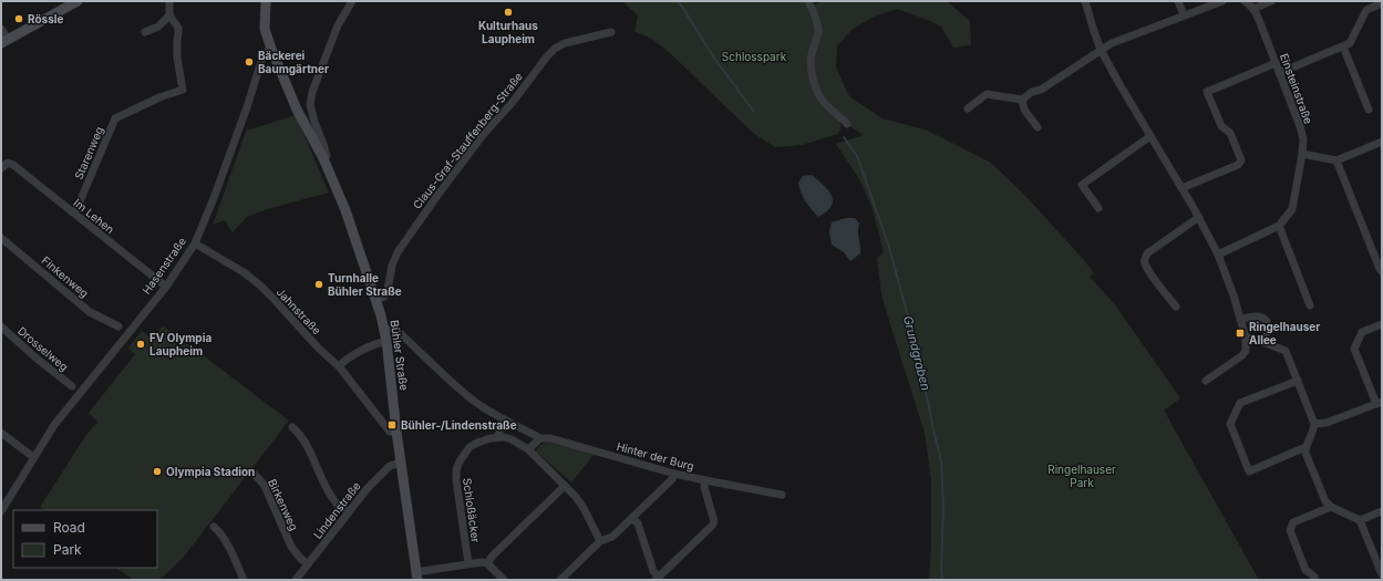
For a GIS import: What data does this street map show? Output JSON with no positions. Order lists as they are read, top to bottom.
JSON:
{
  "streets": {
    "street": [
      "Einsteinstraße",
      "Claus-Graf-Stauffenberg-Straße",
      "Starenweg",
      "Im Lehen",
      "Hasenstraße",
      "Finkenweg",
      "Jahnstraße",
      "Drosselweg",
      "Bühler Straße",
      "Hinter der Burg",
      "Birkenweg",
      "Lindenstraße",
      "Schloßäcker"
    ]
  },
  "crossings": [
    ["Claus-Graf-Stauffenberg-Straße", "Bühler Straße"],
    ["Starenweg", "Im Lehen"],
    ["Im Lehen", "Hasenstraße"],
    ["Hasenstraße", "Jahnstraße"],
    ["Hasenstraße", "Bühler Straße"],
    ["Jahnstraße", "Bühler Straße"],
    ["Bühler Straße", "Hinter der Burg"],
    ["Bühler Straße", "Lindenstraße"],
    ["Birkenweg", "Lindenstraße"]
  ],
  "water": ["Grundgraben"],
  "parks": ["Schlosspark", "Ringelhauser Park"],
  "places": {
    "other": [
      "Kulturhaus Laupheim",
      "Rössle",
      "Bäckerei Baumgärtner",
      "Turnhalle Bühler Straße",
      "FV Olympia Laupheim",
      "Olympia Stadion"
    ],
    "transit": ["Ringelhauser Allee", "Bühler-/Lindenstraße"]
  },
  "legend": ["Road", "Park"]
}
